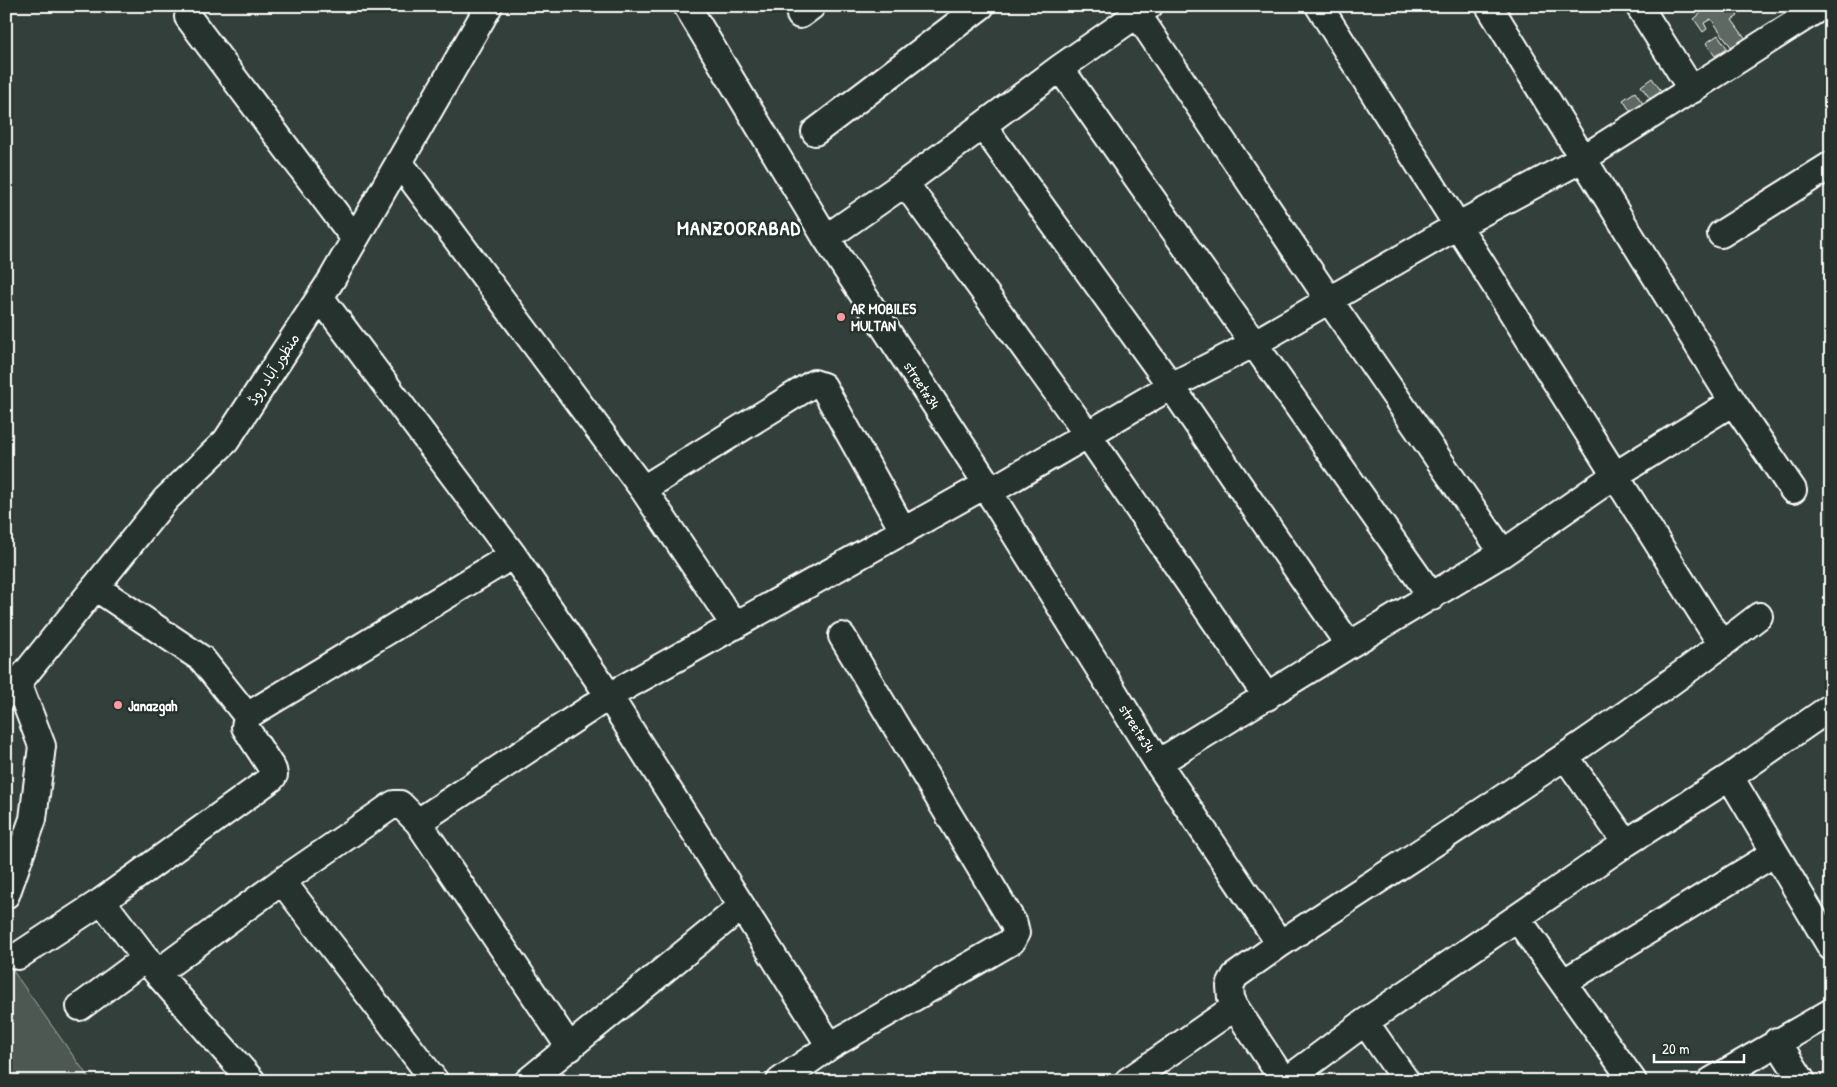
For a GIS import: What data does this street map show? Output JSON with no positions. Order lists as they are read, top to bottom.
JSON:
{
  "streets": {
    "street": ["منظور آباد روڈ", "street#34"]
  },
  "districts": ["MANZOORABAD"],
  "places": ["AR MOBILES MULTAN", "Janazgah"],
  "scale_bar": "20 m"
}
